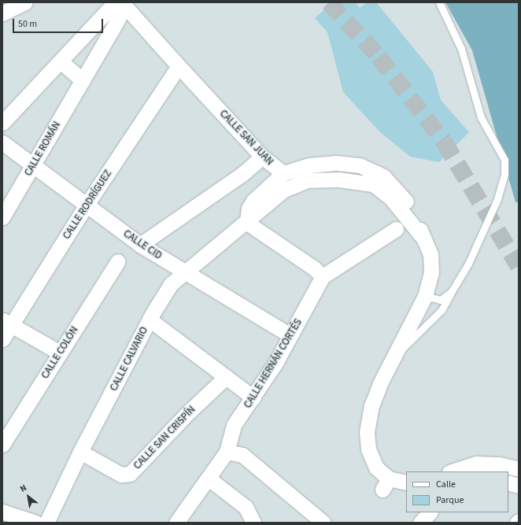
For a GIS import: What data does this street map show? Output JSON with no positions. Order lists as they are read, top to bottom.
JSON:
{
  "streets": {
    "street": [
      "CALLE SAN JUAN",
      "CALLE ROMÁN",
      "CALLE RODRÍGUEZ",
      "CALLE CID",
      "CALLE COLÓN",
      "CALLE CALVARIO",
      "CALLE HERNÁN CORTÉS",
      "CALLE SAN CRISPÍN"
    ]
  },
  "crossings": [
    ["CALLE SAN JUAN", "CALLE ROMÁN"],
    ["CALLE SAN JUAN", "CALLE RODRÍGUEZ"],
    ["CALLE SAN JUAN", "CALLE CALVARIO"],
    ["CALLE ROMÁN", "CALLE CID"],
    ["CALLE RODRÍGUEZ", "CALLE CID"],
    ["CALLE CID", "CALLE CALVARIO"],
    ["CALLE CID", "CALLE HERNÁN CORTÉS"],
    ["CALLE CALVARIO", "CALLE SAN CRISPÍN"]
  ],
  "legend": ["Calle", "Parque"],
  "scale_bar": "50 m",
  "north": "top left"
}
